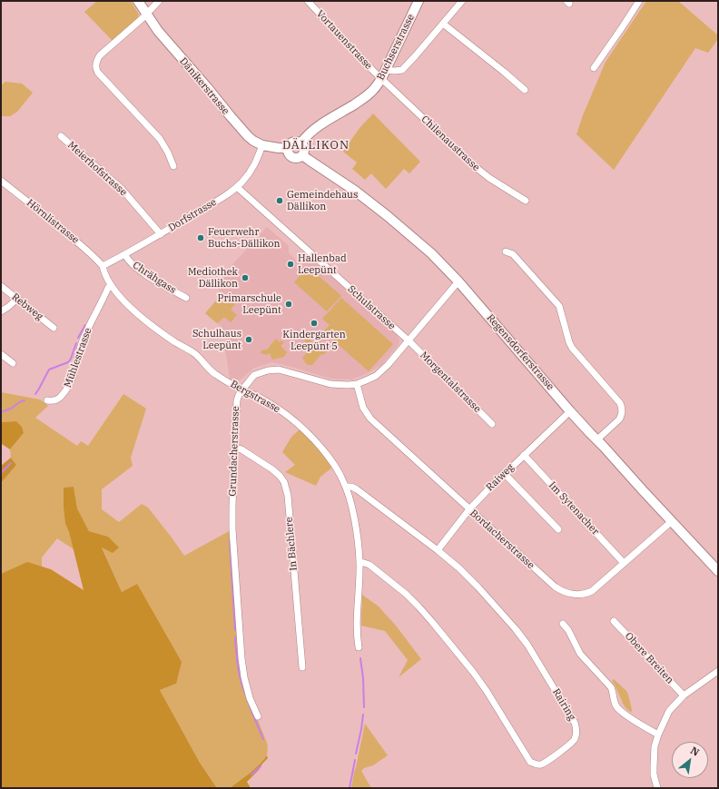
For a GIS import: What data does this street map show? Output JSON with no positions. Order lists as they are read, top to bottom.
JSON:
{
  "streets": {
    "street": [
      "Vortauenstrasse",
      "Buchserstrasse",
      "Dänikerstrasse",
      "Chilenaustrasse",
      "Meierhofstrasse",
      "Dorfstrasse",
      "Hörnlistrasse",
      "Chrähgass",
      "Rebweg",
      "Schulstrasse",
      "Regensdorferstrasse",
      "Mühlestrasse",
      "Morgentalstrasse",
      "Bergstrasse",
      "Grundacherstrasse",
      "Raiweg",
      "Im Sytenacher",
      "Bordacherstrasse",
      "In Bächlere",
      "Obere Breiten",
      "Rairing"
    ]
  },
  "crossings": [
    ["Vortauenstrasse", "Buchserstrasse"],
    ["Vortauenstrasse", "Chilenaustrasse"],
    ["Buchserstrasse", "Dänikerstrasse"],
    ["Buchserstrasse", "Chilenaustrasse"],
    ["Buchserstrasse", "Regensdorferstrasse"],
    ["Dänikerstrasse", "Dorfstrasse"],
    ["Dänikerstrasse", "Regensdorferstrasse"],
    ["Meierhofstrasse", "Dorfstrasse"],
    ["Dorfstrasse", "Hörnlistrasse"],
    ["Dorfstrasse", "Chrähgass"],
    ["Dorfstrasse", "Schulstrasse"],
    ["Dorfstrasse", "Bergstrasse"],
    ["Hörnlistrasse", "Bergstrasse"],
    ["Schulstrasse", "Morgentalstrasse"],
    ["Schulstrasse", "Grundacherstrasse"],
    ["Regensdorferstrasse", "Grundacherstrasse"],
    ["Regensdorferstrasse", "Raiweg"],
    ["Regensdorferstrasse", "Bordacherstrasse"],
    ["Mühlestrasse", "Bergstrasse"],
    ["Morgentalstrasse", "Grundacherstrasse"],
    ["Bergstrasse", "Grundacherstrasse"],
    ["Bergstrasse", "Rairing"],
    ["Grundacherstrasse", "Bordacherstrasse"],
    ["Grundacherstrasse", "In Bächlere"],
    ["Raiweg", "Im Sytenacher"],
    ["Raiweg", "Bordacherstrasse"],
    ["Raiweg", "Rairing"],
    ["Im Sytenacher", "Bordacherstrasse"]
  ],
  "districts": ["DÄLLIKON"],
  "places": [
    "Gemeindehaus Dällikon",
    "Feuerwehr Buchs-Dällikon",
    "Hallenbad Leepünt",
    "Mediothek Dällikon",
    "Primarschule Leepünt",
    "Kindergarten Leepünt 5",
    "Schulhaus Leepünt"
  ],
  "north": "top right"
}
